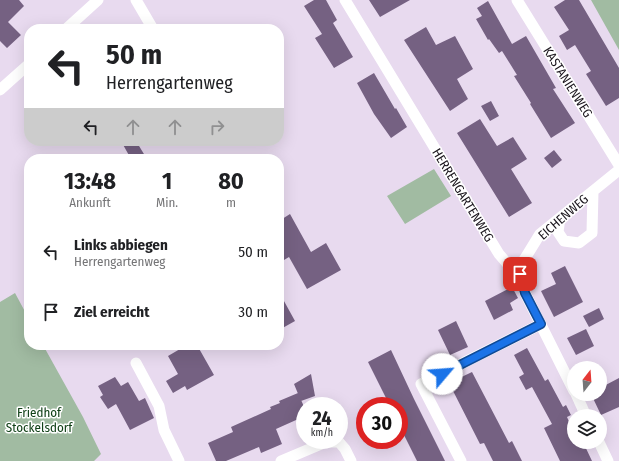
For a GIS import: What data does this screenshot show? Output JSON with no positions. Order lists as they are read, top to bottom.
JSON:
{
  "streets": {
    "street": ["KASTANIENWEG", "HERRENGARTENWEG", "EICHENWEG"]
  },
  "crossings": [
    ["HERRENGARTENWEG", "EICHENWEG"]
  ],
  "parks": ["Friedhof Stockelsdorf"],
  "north": "top",
  "page": {
    "turn": ["50 m", "Herrengartenweg"],
    "eta": [
      "13:48",
      "Ankunft",
      "1",
      "Min.",
      "80",
      "m"
    ],
    "list": [
      {
        "name": "Links abbiegen",
        "note": "Herrengartenweg",
        "value": "50 m"
      },
      {
        "name": "Ziel erreicht",
        "value": "30 m"
      }
    ],
    "speed": "24 km/h",
    "limit": "30"
  }
}
